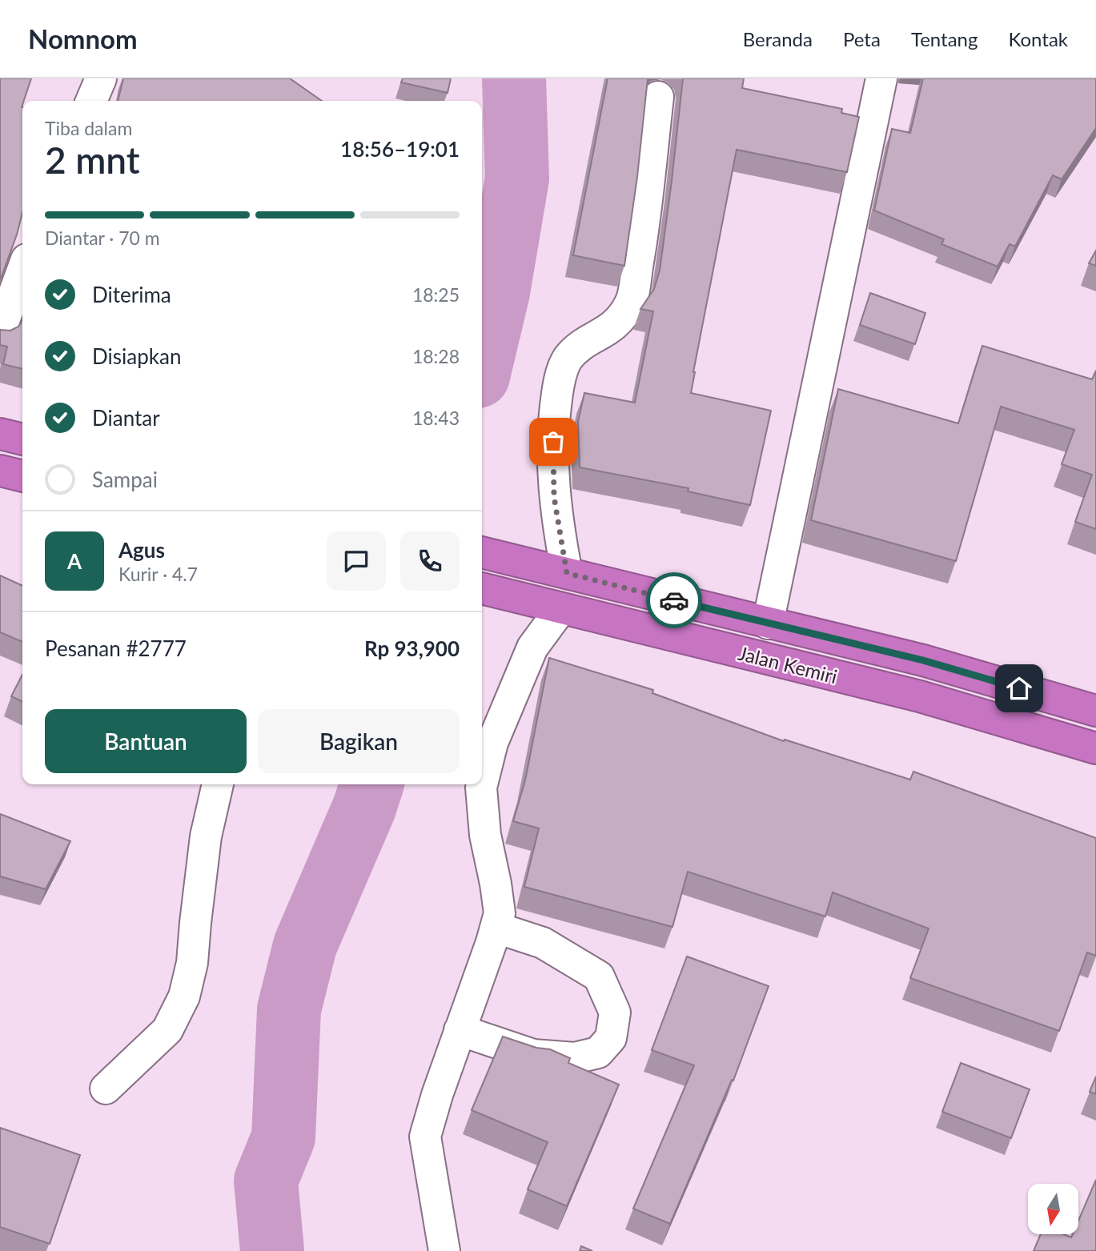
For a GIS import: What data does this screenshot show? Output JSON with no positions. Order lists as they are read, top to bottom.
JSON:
{
  "streets": {
    "highway": ["Jalan Kemiri"]
  },
  "north": "bottom",
  "page": {
    "header": "Nomnom",
    "nav": [
      "Beranda",
      "Peta",
      "Tentang",
      "Kontak"
    ],
    "heading": ["2 mnt", "Tiba dalam", "18:56–19:01"],
    "panel": [
      "Agus",
      "Kurir · 4.7",
      "Pesanan #2777",
      "Rp 93,900"
    ],
    "bar": "Diantar · 70 m",
    "list": [
      ["Diterima", "18:25"],
      ["Disiapkan", "18:28"],
      ["Diantar", "18:43"],
      "Sampai"
    ],
    "round": "A",
    "buttons": ["Bantuan", "Bagikan"]
  }
}
